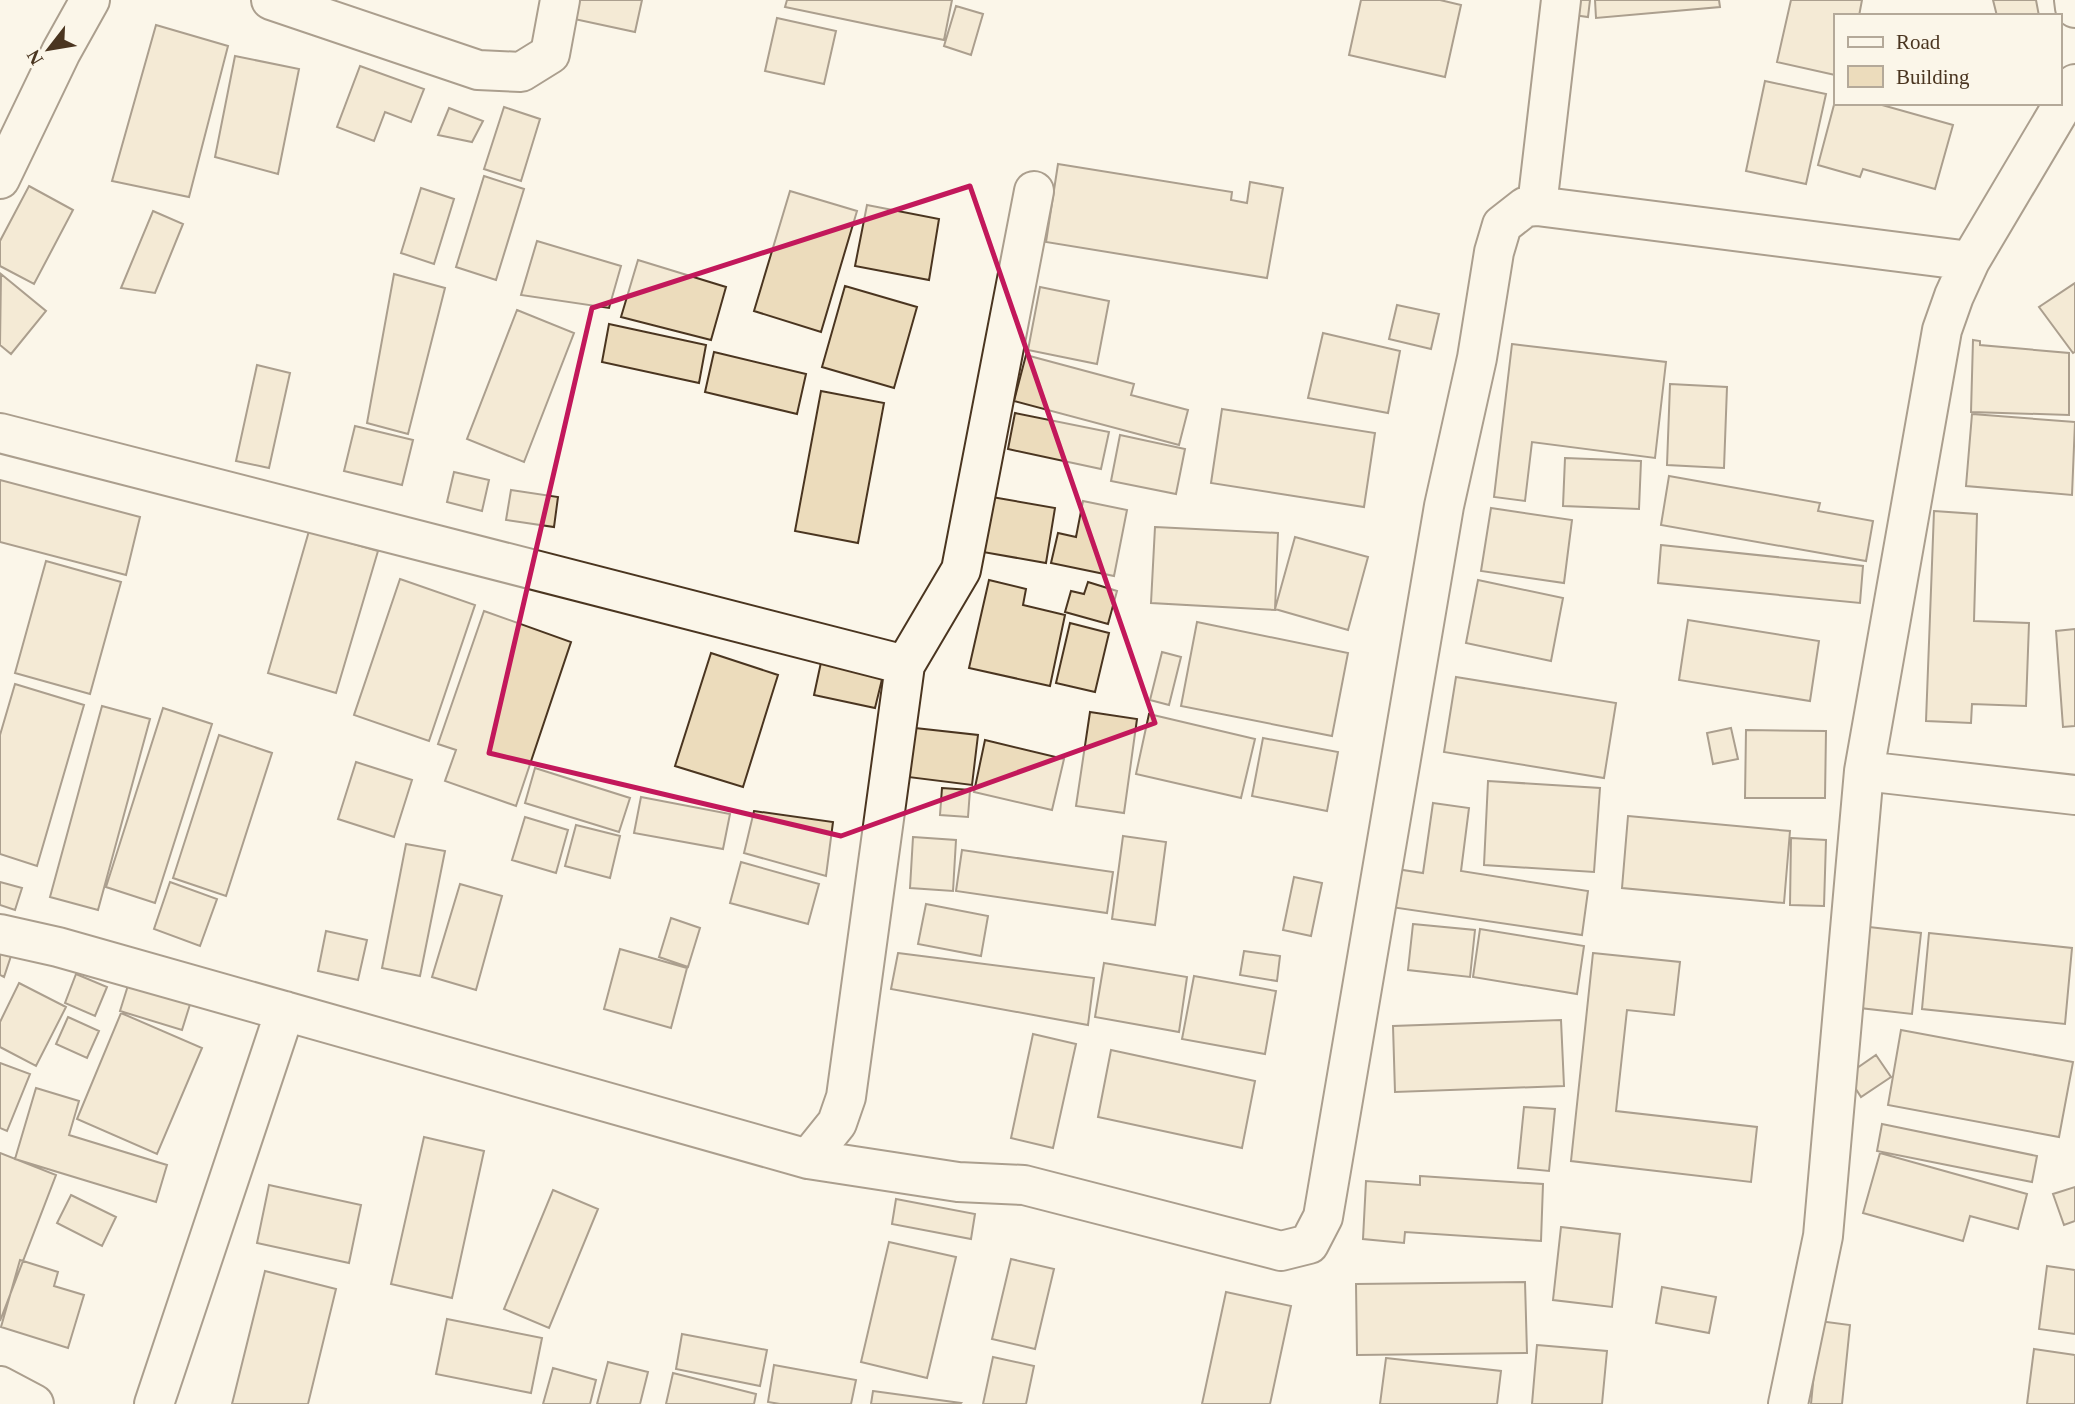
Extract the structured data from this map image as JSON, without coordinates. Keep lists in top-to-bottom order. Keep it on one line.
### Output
{"legend":["Road","Building"],"north":"bottom left"}
